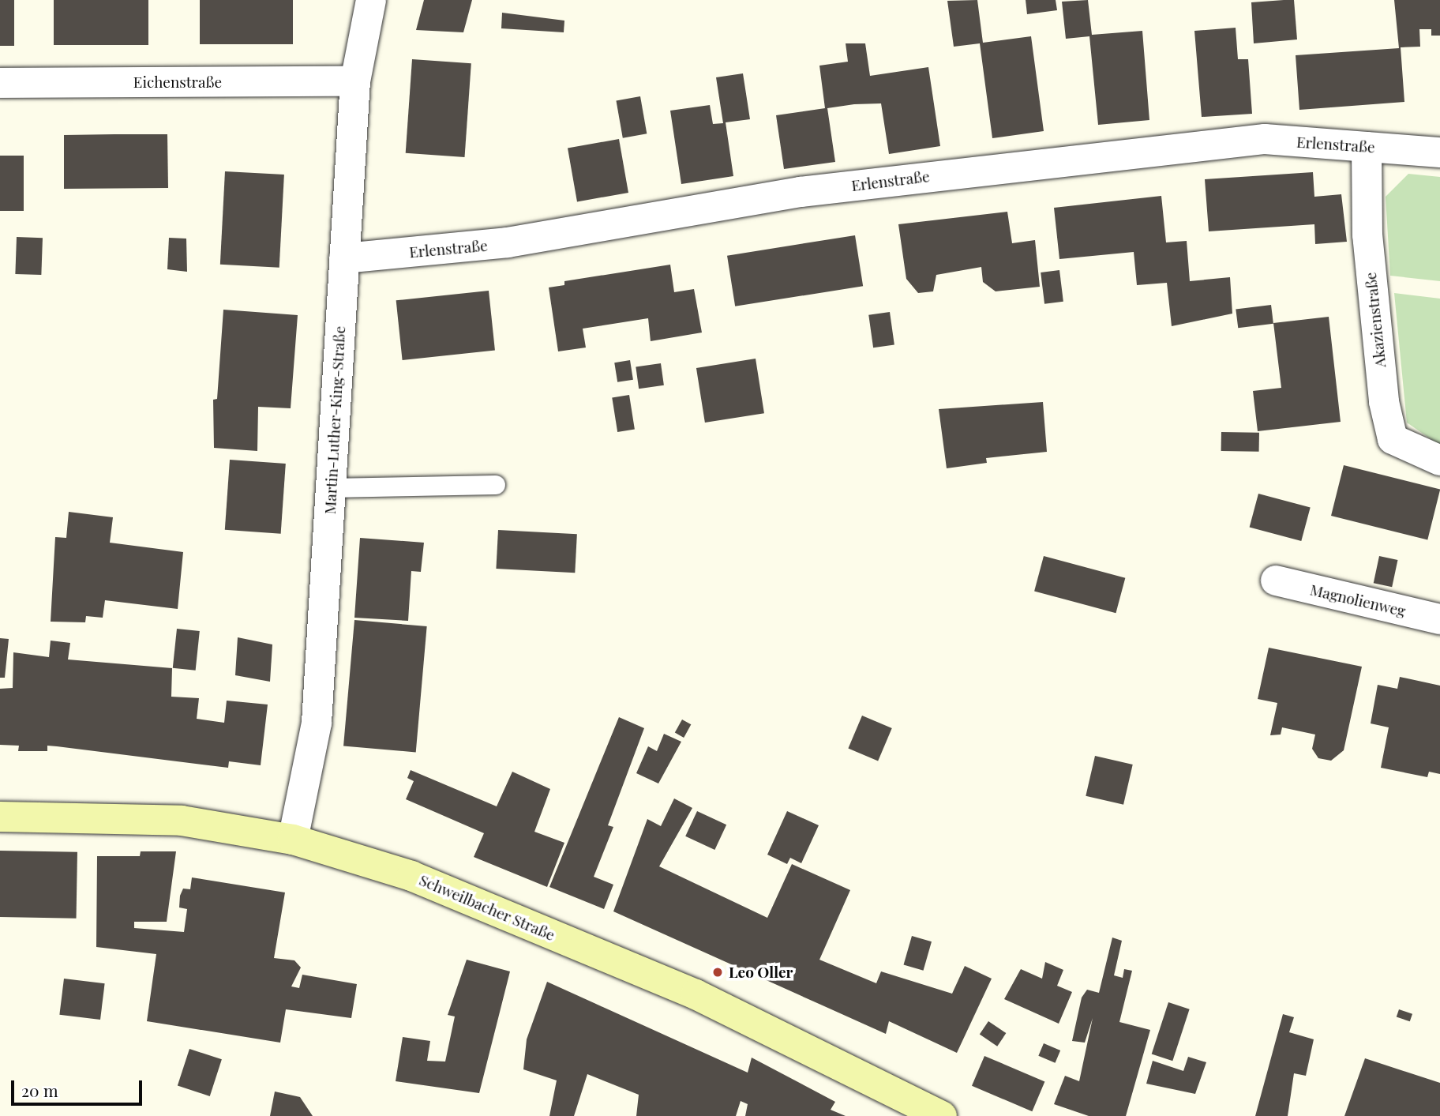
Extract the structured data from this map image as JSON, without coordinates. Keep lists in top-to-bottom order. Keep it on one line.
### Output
{"streets":{"main road":["Schweilbacher Straße"],"street":["Eichenstraße","Erlenstraße","Akazienstraße","Martin-Luther-King-Straße","Magnolienweg"]},"crossings":[["Eichenstraße","Martin-Luther-King-Straße"],["Erlenstraße","Akazienstraße"],["Erlenstraße","Martin-Luther-King-Straße"],["Martin-Luther-King-Straße","Schweilbacher Straße"]],"places":["Leo Oller"],"scale_bar":"20 m"}
